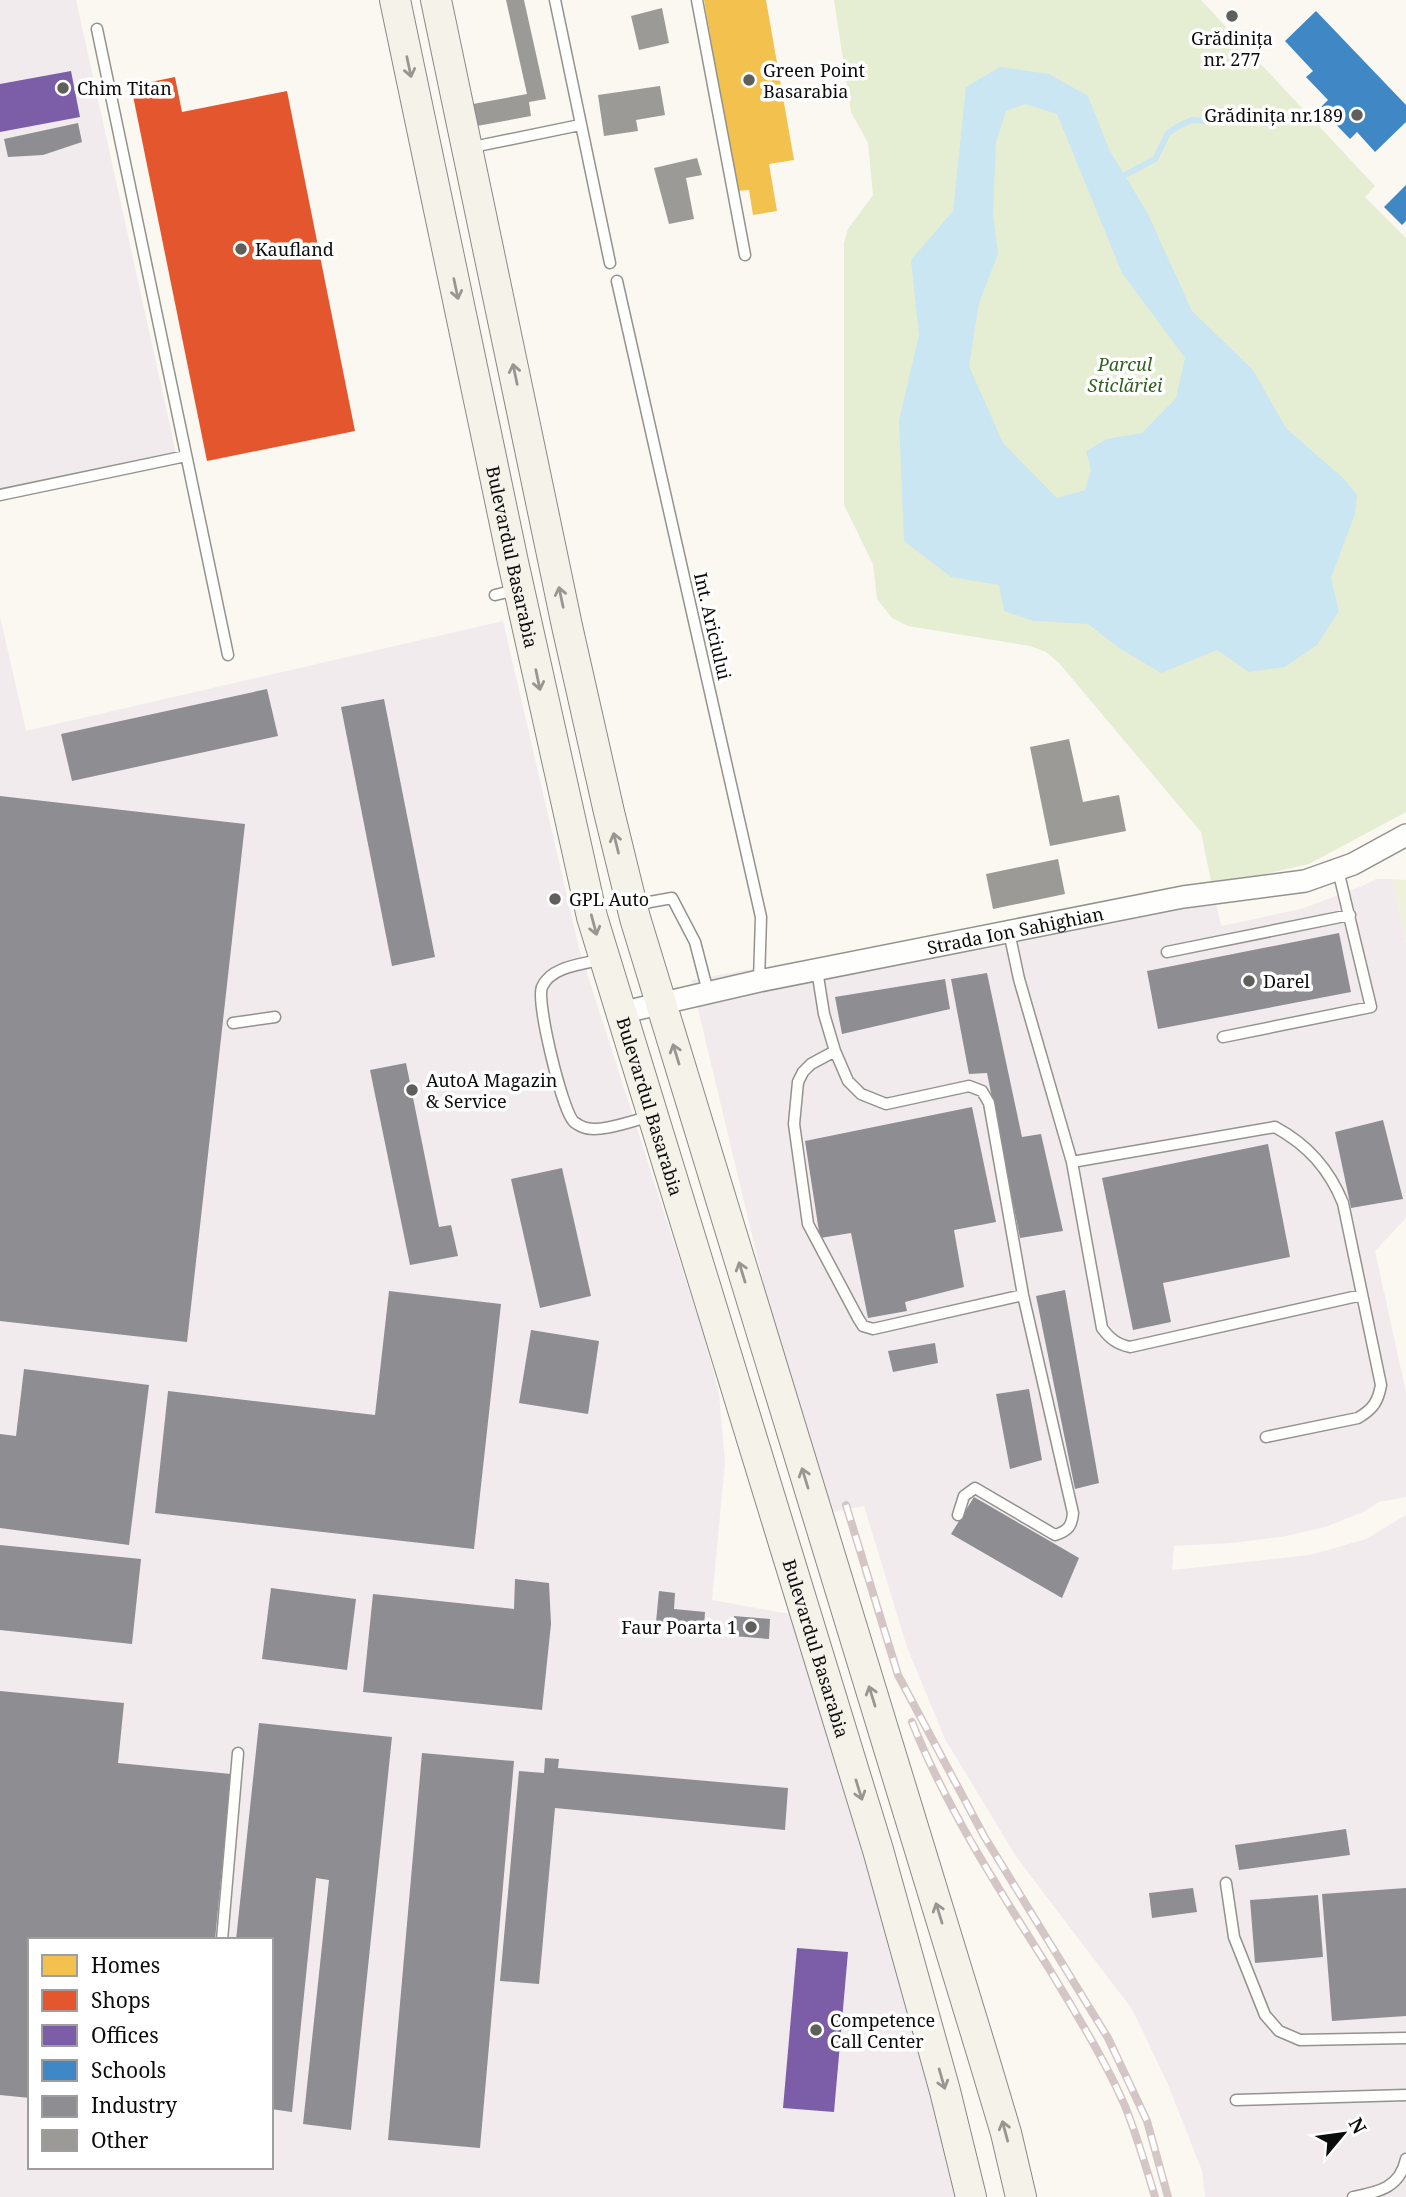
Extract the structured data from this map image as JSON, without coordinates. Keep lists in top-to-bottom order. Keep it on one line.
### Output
{"streets":{"main road":["Bulevardul Basarabia"],"street":["Strada Ion Sahighian"],"lane":["Int. Ariciului"]},"crossings":[["Bulevardul Basarabia","Strada Ion Sahighian"],["Int. Ariciului","Strada Ion Sahighian"]],"parks":["Parcul Sticlăriei"],"places":["Grădinița nr. 277","Green Point Basarabia","Chim Titan","Grădinița nr.189","Kaufland","GPL Auto","Darel","AutoA Magazin & Service","Faur Poarta 1","Competence Call Center"],"legend":["Homes","Shops","Offices","Schools","Industry","Other"],"north":"top right"}
